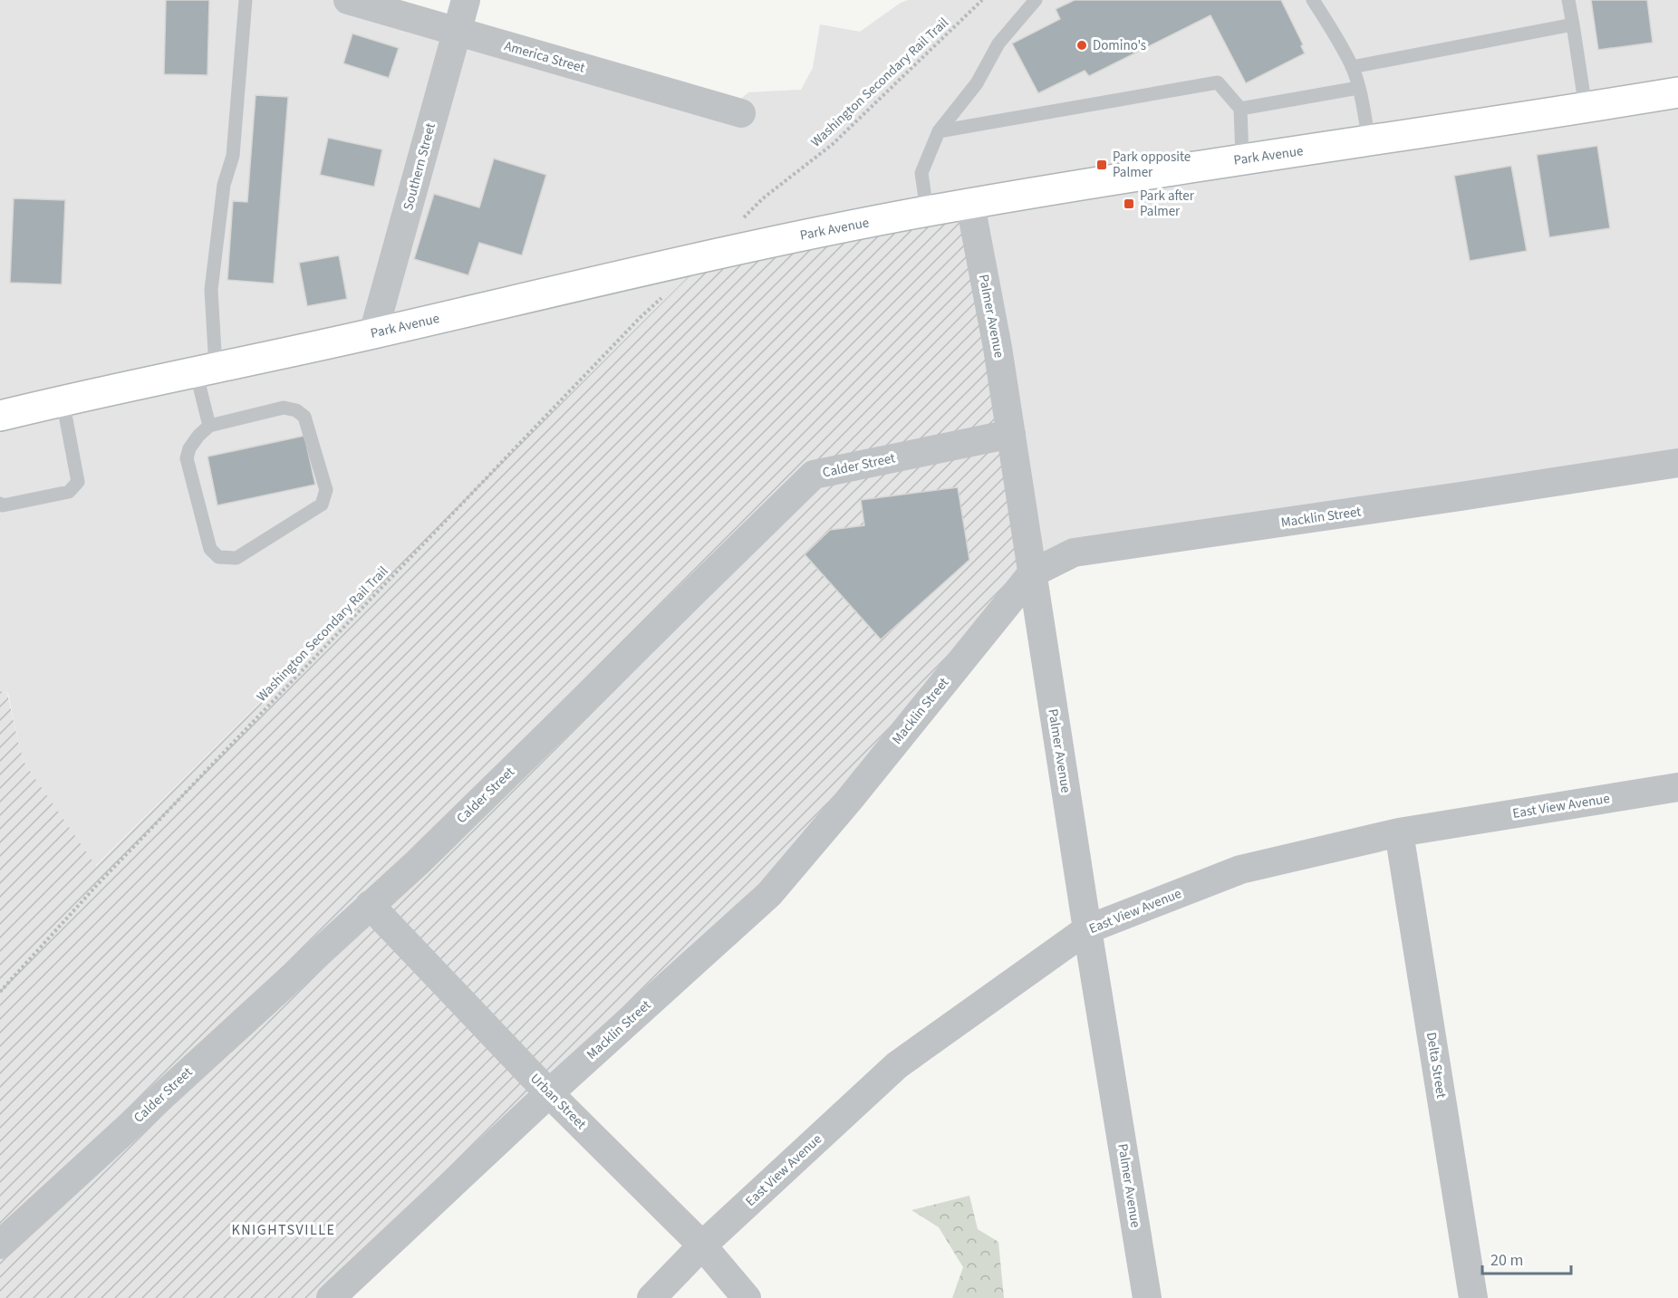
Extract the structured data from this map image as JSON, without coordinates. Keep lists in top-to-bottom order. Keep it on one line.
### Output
{"streets":{"main road":["Park Avenue"],"street":["America Street","Southern Street","Palmer Avenue","Calder Street","Macklin Street","East View Avenue","Delta Street","Urban Street"],"path":["Washington Secondary Rail Trail"]},"crossings":[["America Street","Southern Street"],["Park Avenue","Southern Street"],["Park Avenue","Palmer Avenue"],["Palmer Avenue","Calder Street"],["Palmer Avenue","Macklin Street"],["Palmer Avenue","East View Avenue"],["Calder Street","Urban Street"],["Macklin Street","Urban Street"],["East View Avenue","Delta Street"],["East View Avenue","Urban Street"]],"districts":["KNIGHTSVILLE"],"places":{"other":["Domino's"],"transit":["Park opposite Palmer","Park after Palmer"]},"scale_bar":"20 m"}
